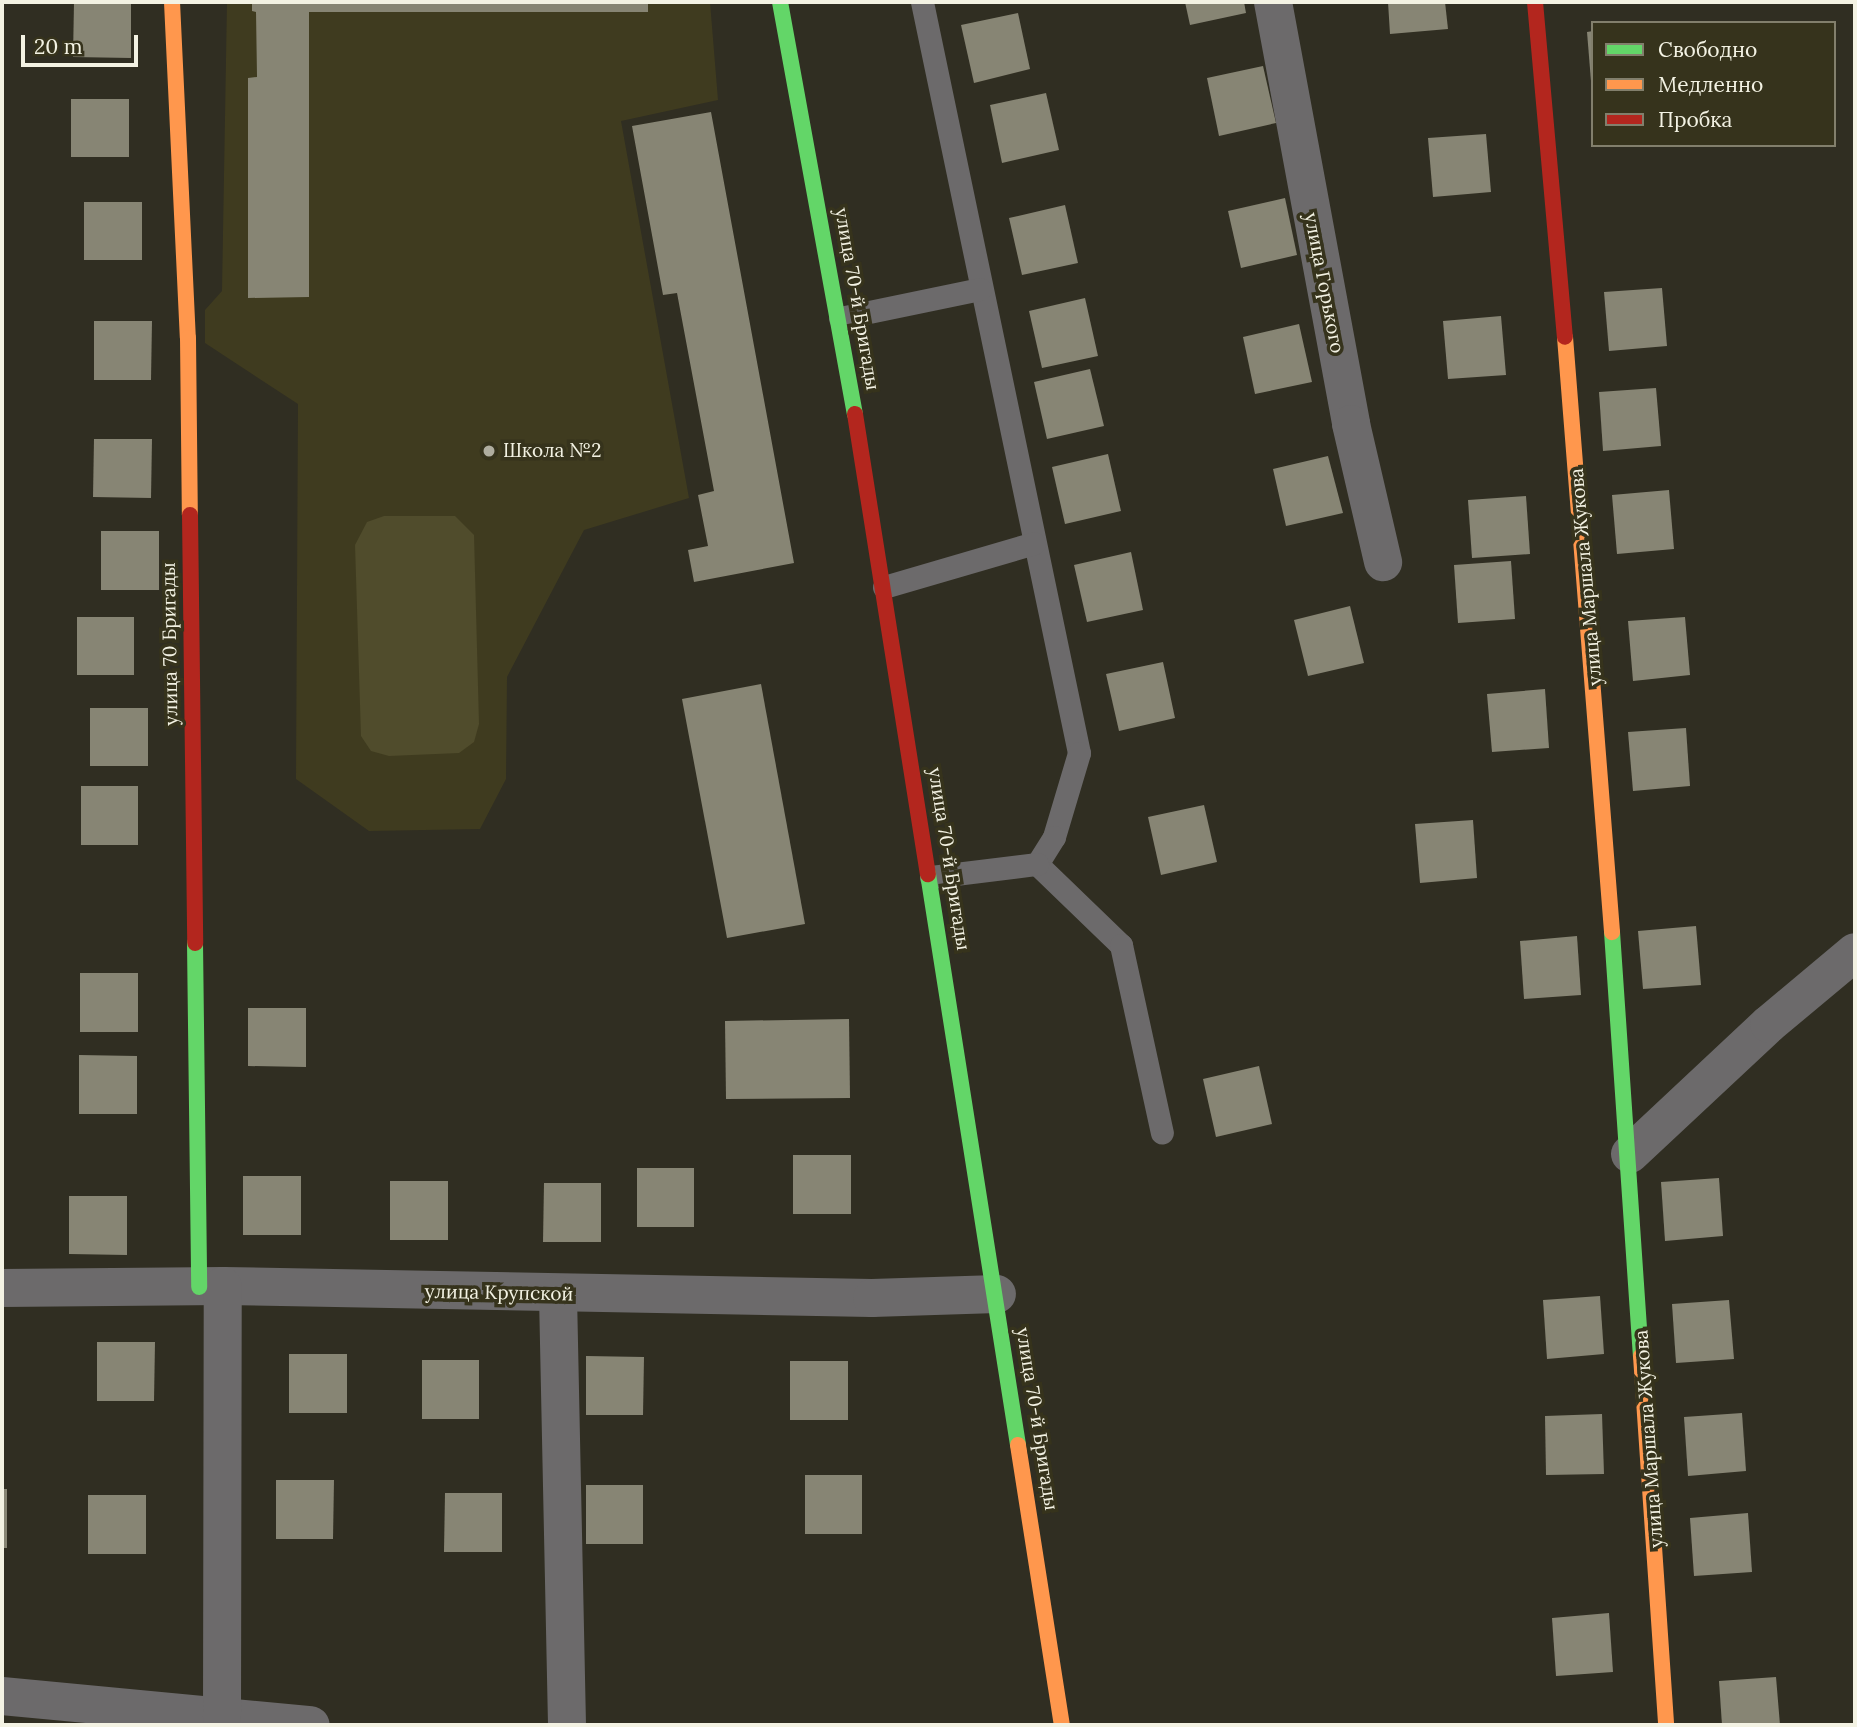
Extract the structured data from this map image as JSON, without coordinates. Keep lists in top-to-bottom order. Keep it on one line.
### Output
{"streets":{"street":["улица Горького","улица 70-й Бригады","улица Маршала Жукова","улица 70 Бригады","улица Крупской"]},"crossings":[["улица 70-й Бригады","улица Крупской"],["улица 70 Бригады","улица Крупской"]],"places":["Школа №2"],"legend":["Свободно","Медленно","Пробка"],"scale_bar":"20 m"}
